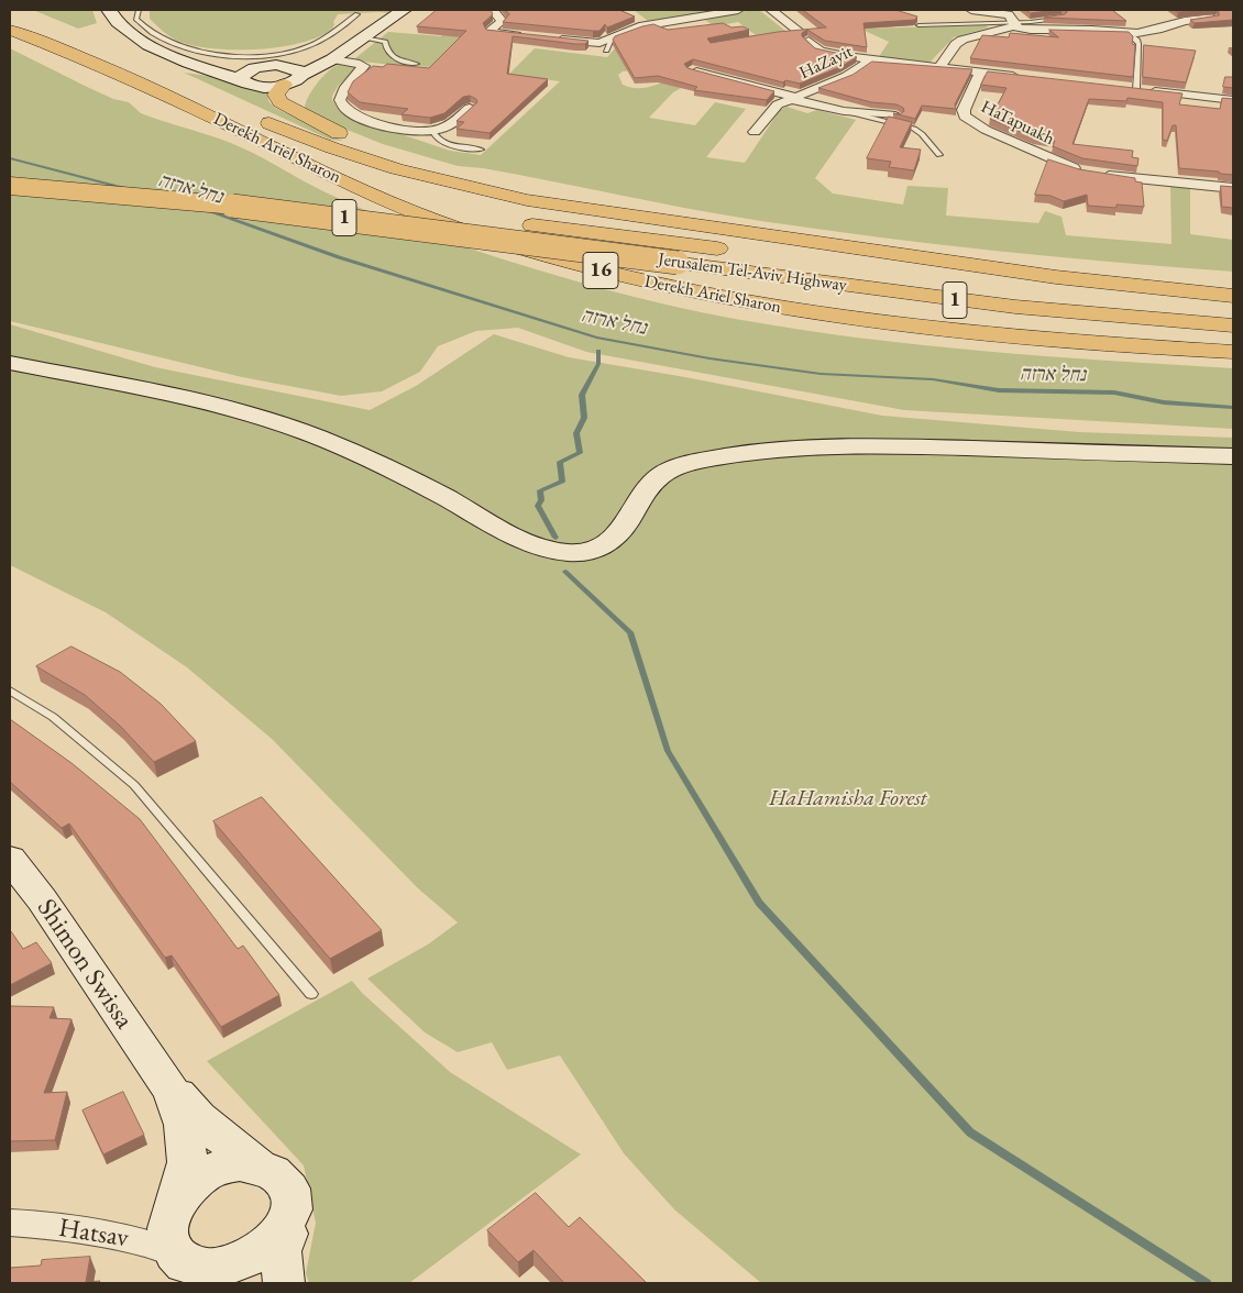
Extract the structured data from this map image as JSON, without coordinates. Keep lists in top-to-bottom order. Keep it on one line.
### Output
{"streets":{"highway":["Derekh Ariel Sharon","1","16","Jerusalem Tel-Aviv Highway"],"street":["HaZayit","HaTapuakh","Shimon Swissa","Hatsav"]},"crossings":[["Shimon Swissa","Hatsav"]],"water":["נחל ארזה"],"parks":["HaHamisha Forest"]}
